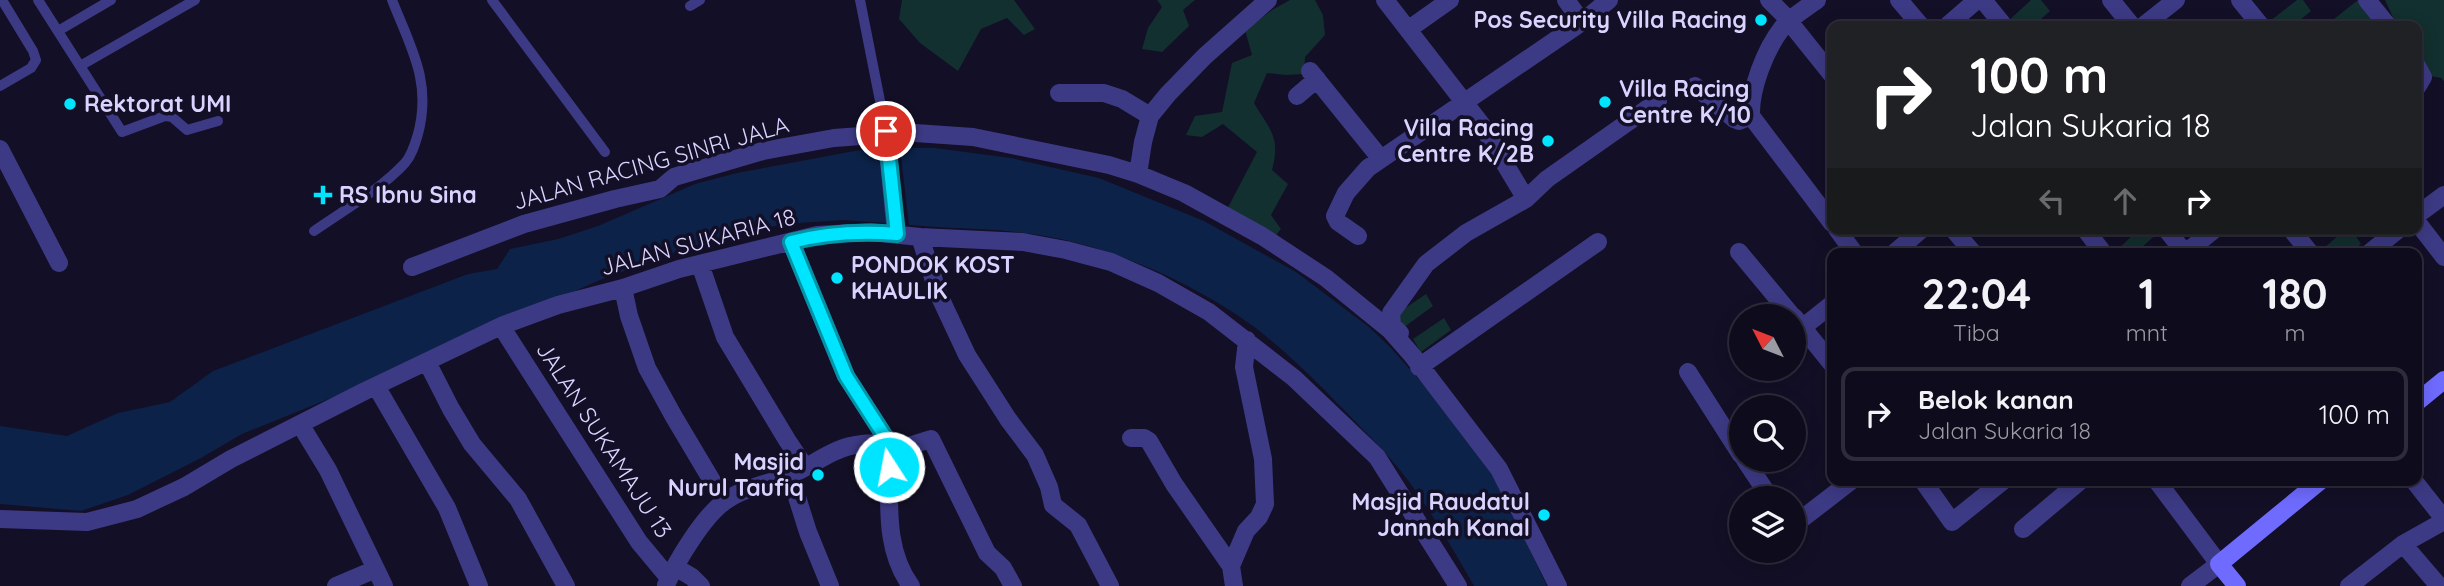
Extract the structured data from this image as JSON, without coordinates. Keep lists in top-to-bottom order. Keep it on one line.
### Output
{"streets":{"street":["JALAN RACING SINRI JALA","JALAN SUKARIA 18","JALAN SUKAMAJU 13"]},"crossings":[["JALAN SUKARIA 18","JALAN SUKAMAJU 13"]],"places":{"other":["Pos Security Villa Racing","Villa Racing Centre K/10","Rektorat UMI","Villa Racing Centre K/2B","PONDOK KOST KHAULIK","Masjid Nurul Taufiq","Masjid Raudatul Jannah Kanal"],"health":["RS Ibnu Sina"]},"north":"top left","page":{"turn":["100 m","Jalan Sukaria 18"],"eta":["22:04","Tiba","1","mnt","180","m"],"list":[{"name":"Belok kanan","note":"Jalan Sukaria 18","value":"100 m"}]}}
